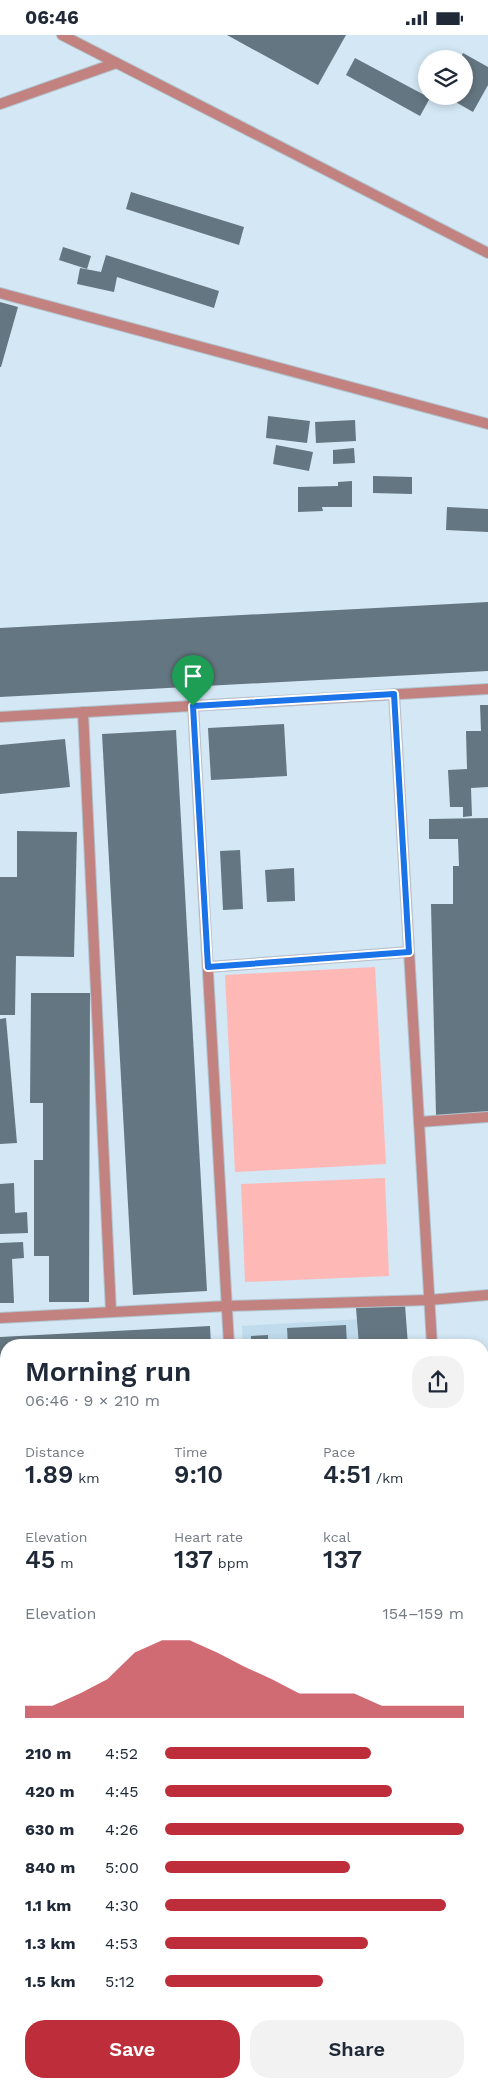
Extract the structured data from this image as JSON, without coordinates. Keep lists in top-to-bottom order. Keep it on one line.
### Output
{"page":{"status":"06:46","heading":["Morning run","06:46 · 9 × 210 m"],"stats":[["Distance","1.89 km"],["Time","9:10"],["Pace","4:51 /km"],["Elevation","45 m"],["Heart rate","137 bpm"],["kcal","137"]],"chart":["Elevation","154–159 m"],"list":[{"name":"210 m","note":"4:52"},{"name":"420 m","note":"4:45"},{"name":"630 m","note":"4:26"},{"name":"840 m","note":"5:00"},{"name":"1.1 km","note":"4:30"},{"name":"1.3 km","note":"4:53"},{"name":"1.5 km","note":"5:12"}],"buttons":["Save","Share"]}}
